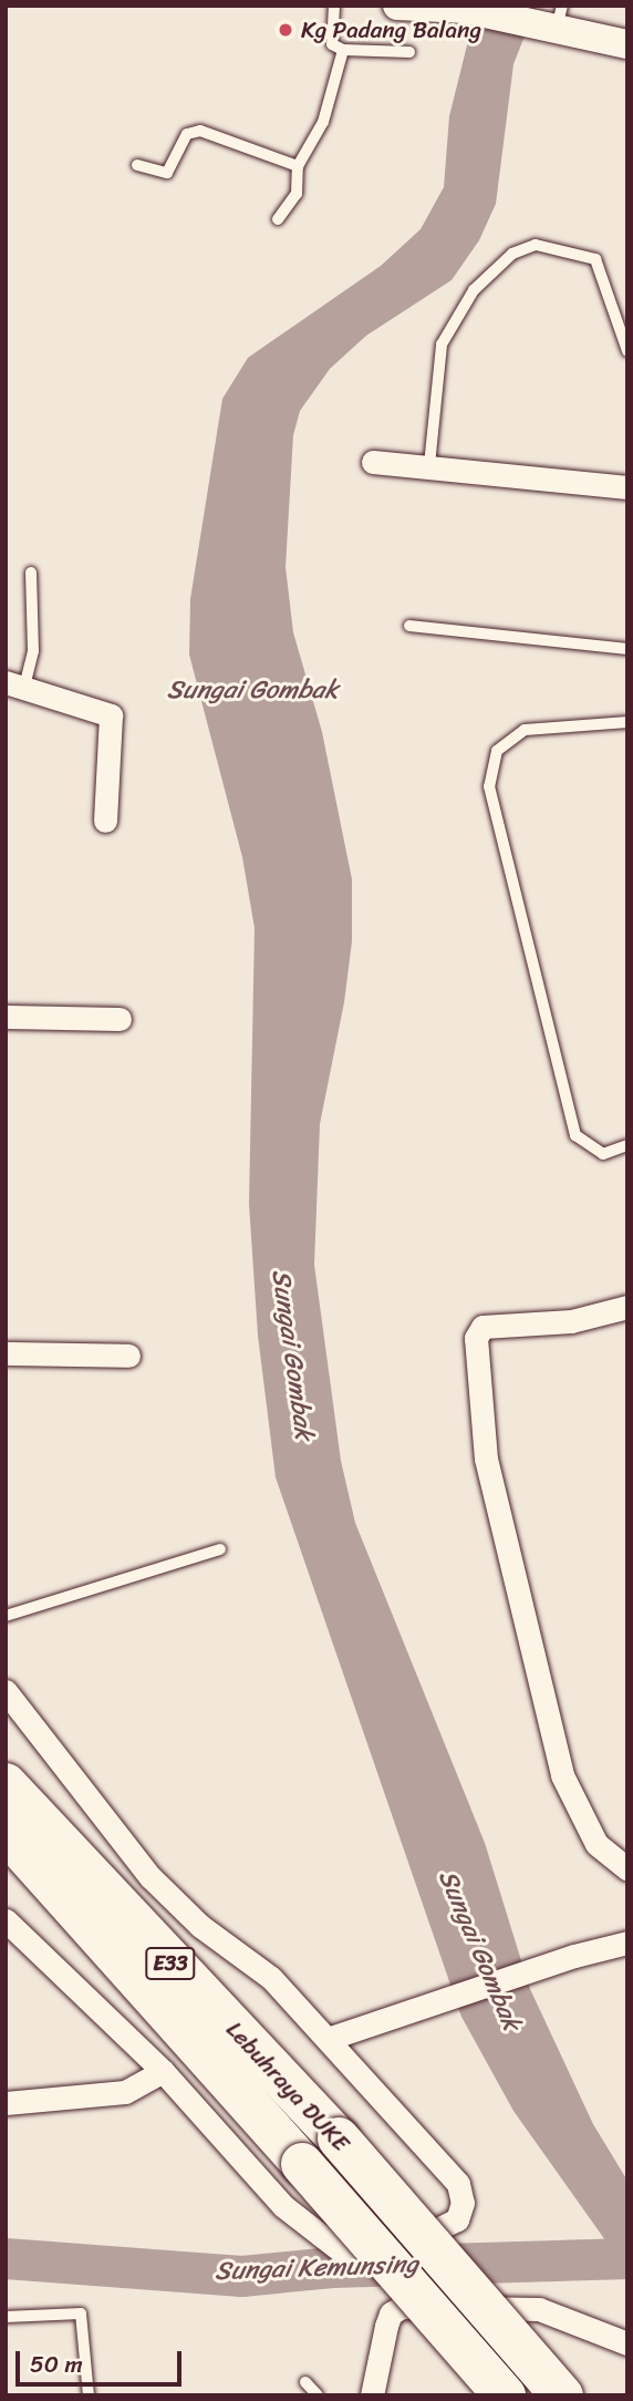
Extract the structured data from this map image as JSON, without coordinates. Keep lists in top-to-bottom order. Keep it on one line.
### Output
{"streets":{"highway":["E33","Lebuhraya DUKE"]},"water":["Sungai Gombak","Sungai Kemunsing"],"places":["Kg Padang Balang"],"scale_bar":"50 m"}
